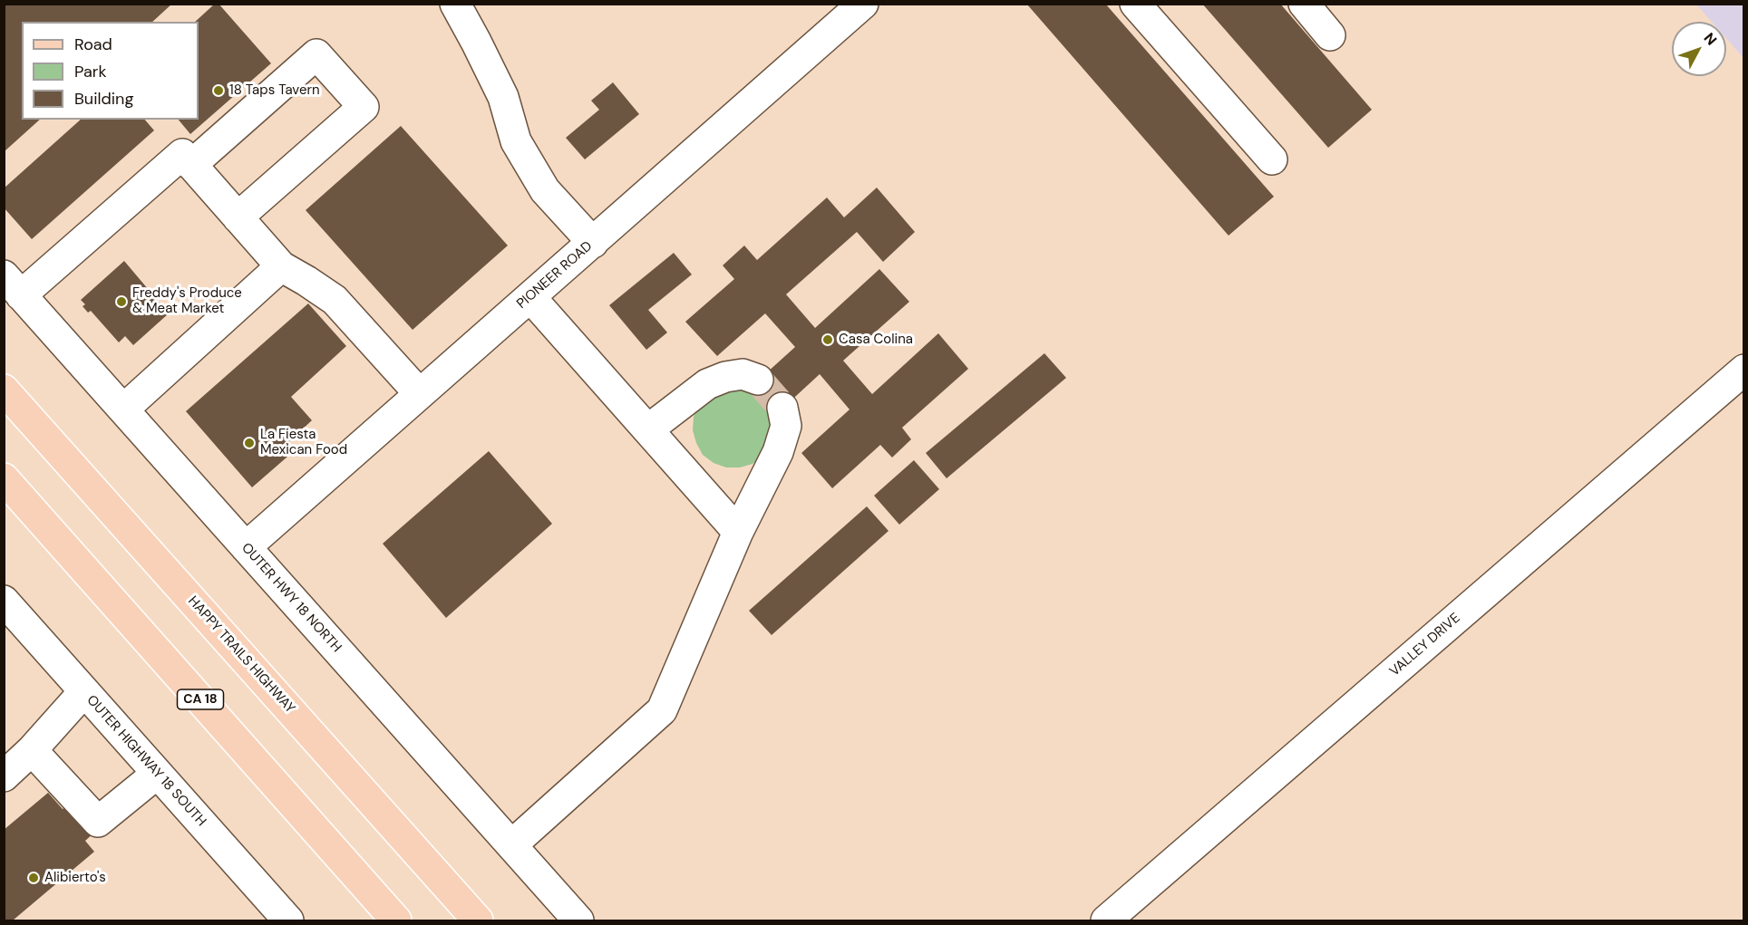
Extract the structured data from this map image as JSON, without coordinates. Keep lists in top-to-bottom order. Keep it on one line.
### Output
{"streets":{"main road":["HAPPY TRAILS HIGHWAY","CA 18"],"street":["PIONEER ROAD","OUTER HWY 18 NORTH","VALLEY DRIVE","OUTER HIGHWAY 18 SOUTH"]},"crossings":[["PIONEER ROAD","OUTER HWY 18 NORTH"]],"places":["18 Taps Tavern","Freddy's Produce & Meat Market","Casa Colina","La Fiesta Mexican Food","Alibierto's"],"legend":["Road","Park","Building"],"north":"top right"}
